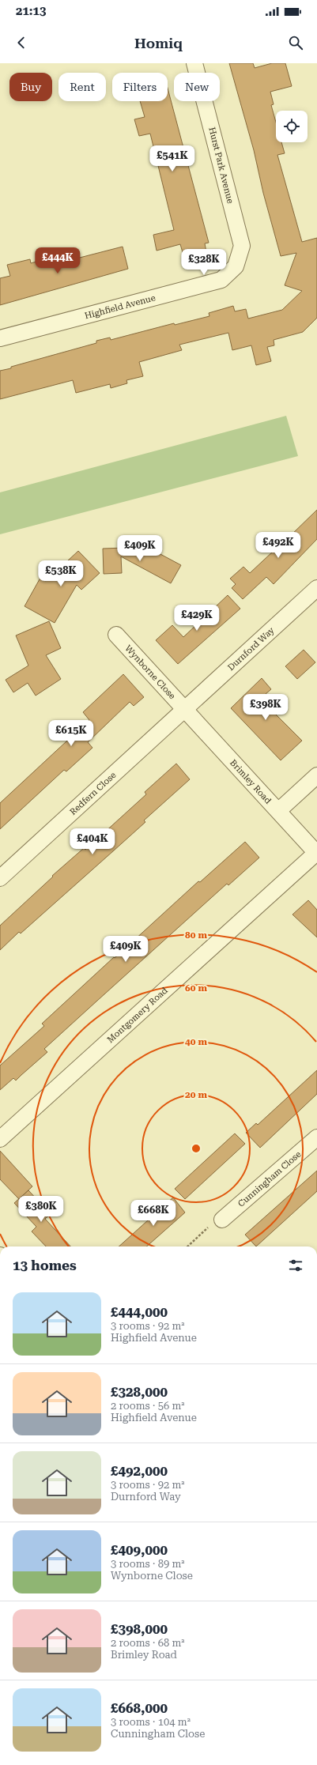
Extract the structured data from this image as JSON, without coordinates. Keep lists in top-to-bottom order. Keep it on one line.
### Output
{"streets":{"street":["Hurst Park Avenue","Highfield Avenue","Durnford Way","Wynborne Close","Brimley Road","Redfern Close","Montgomery Road","Cunningham Close"]},"crossings":[["Hurst Park Avenue","Highfield Avenue"],["Durnford Way","Wynborne Close"],["Durnford Way","Brimley Road"],["Durnford Way","Redfern Close"],["Wynborne Close","Brimley Road"],["Wynborne Close","Redfern Close"],["Brimley Road","Redfern Close"],["Brimley Road","Montgomery Road"]],"page":{"status":"21:13","header":"Homiq","chip":["Buy","Rent","Filters","New"],"price":["£541K","£444K","£328K","£492K","£409K","£538K","£429K","£398K","£615K","£404K","£409K","£380K","£668K"],"heading":"13 homes","list":[{"name":"£444,000","note":"3 rooms · 92 m² · Highfield Avenue"},{"name":"£328,000","note":"2 rooms · 56 m² · Highfield Avenue"},{"name":"£492,000","note":"3 rooms · 92 m² · Durnford Way"},{"name":"£409,000","note":"3 rooms · 89 m² · Wynborne Close"},{"name":"£398,000","note":"2 rooms · 68 m² · Brimley Road"},{"name":"£668,000","note":"3 rooms · 104 m² · Cunningham Close"}]},"rings":["80 m","60 m","40 m","20 m"]}
